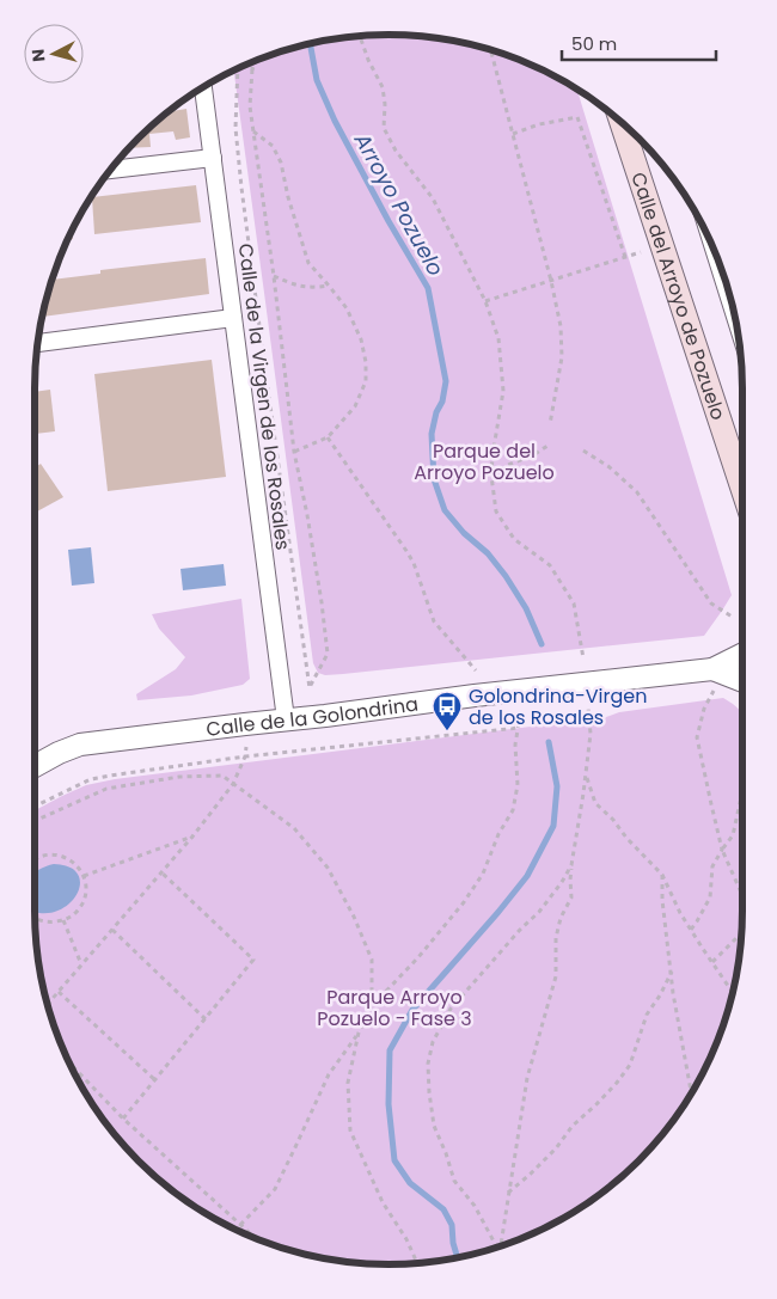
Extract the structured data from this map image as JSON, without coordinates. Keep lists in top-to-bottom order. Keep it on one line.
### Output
{"streets":{"main road":["Calle del Arroyo de Pozuelo"],"street":["Calle de la Virgen de los Rosales","Calle de la Golondrina"]},"crossings":[["Calle de la Virgen de los Rosales","Calle de la Golondrina"]],"water":["Arroyo Pozuelo"],"parks":["Parque del Arroyo Pozuelo","Parque Arroyo Pozuelo - Fase 3"],"places":{"bus stop":["Golondrina-Virgen de los Rosales"]},"scale_bar":"50 m","north":"left"}
